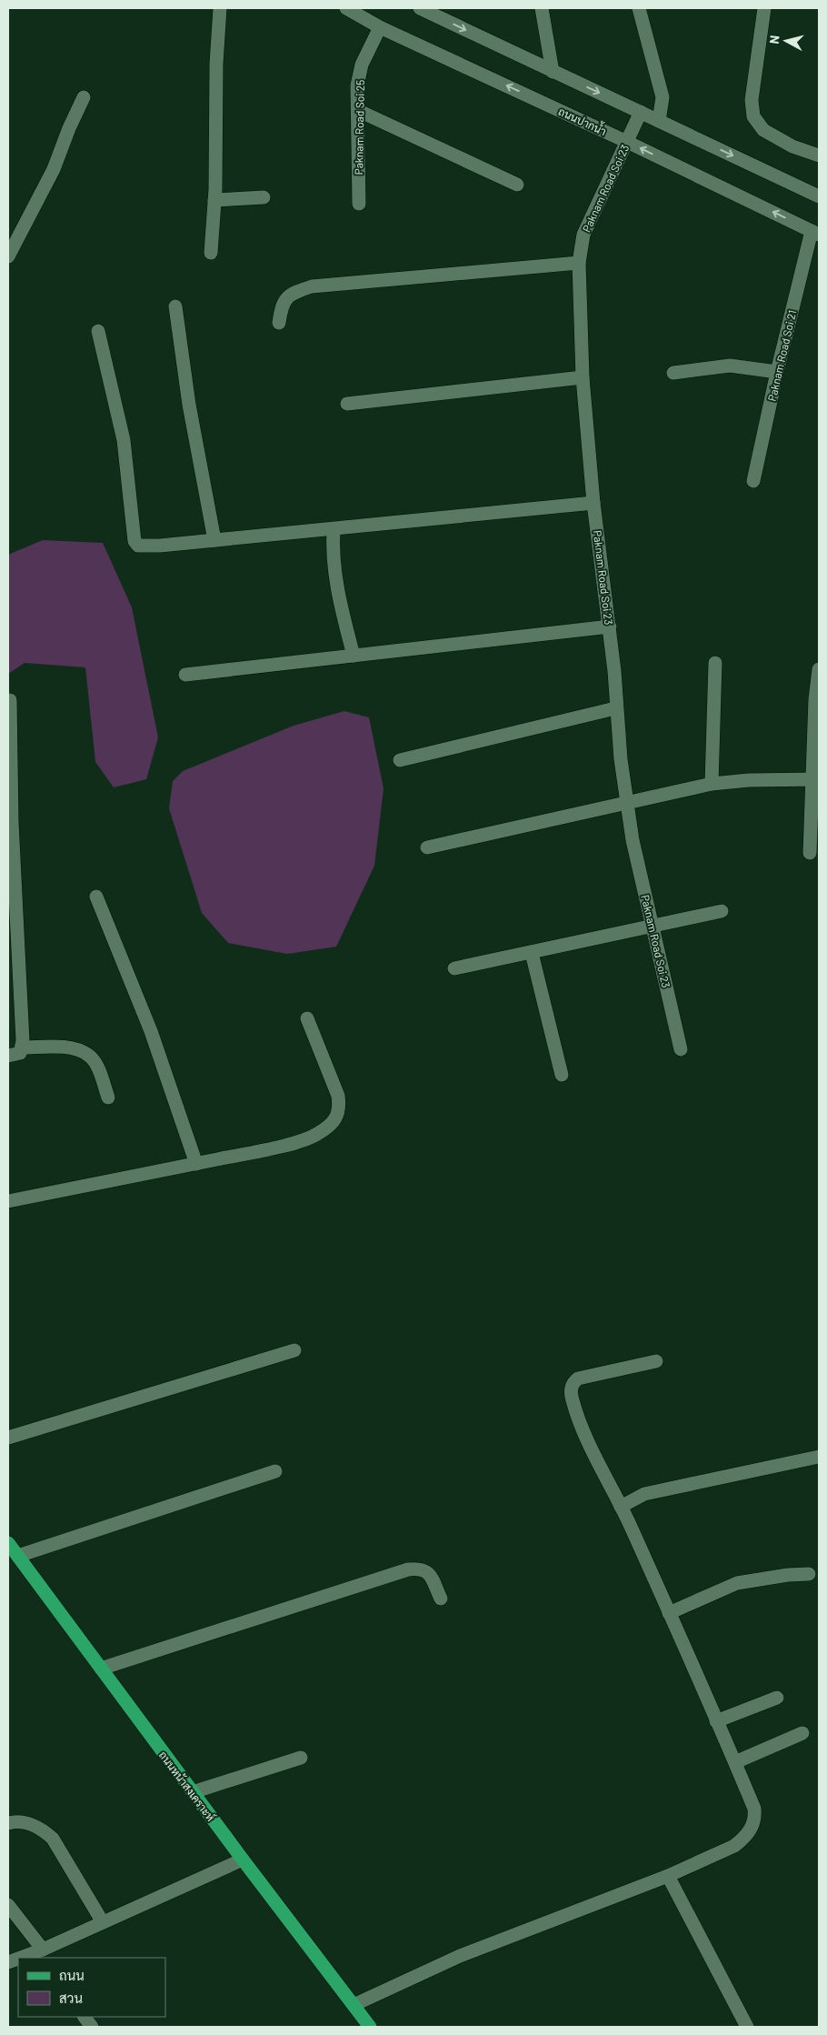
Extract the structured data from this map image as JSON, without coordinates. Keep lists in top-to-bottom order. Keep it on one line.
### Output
{"streets":{"main road":["ถนนหน้าสงเคราะห์"],"street":["ถนนปากน้ำ","Paknam Road Soi 25","Paknam Road Soi 23","Paknam Road Soi 21"]},"crossings":[["ถนนปากน้ำ","Paknam Road Soi 25"],["ถนนปากน้ำ","Paknam Road Soi 23"],["ถนนปากน้ำ","Paknam Road Soi 21"]],"legend":["ถนน","สวน"],"north":"left"}
